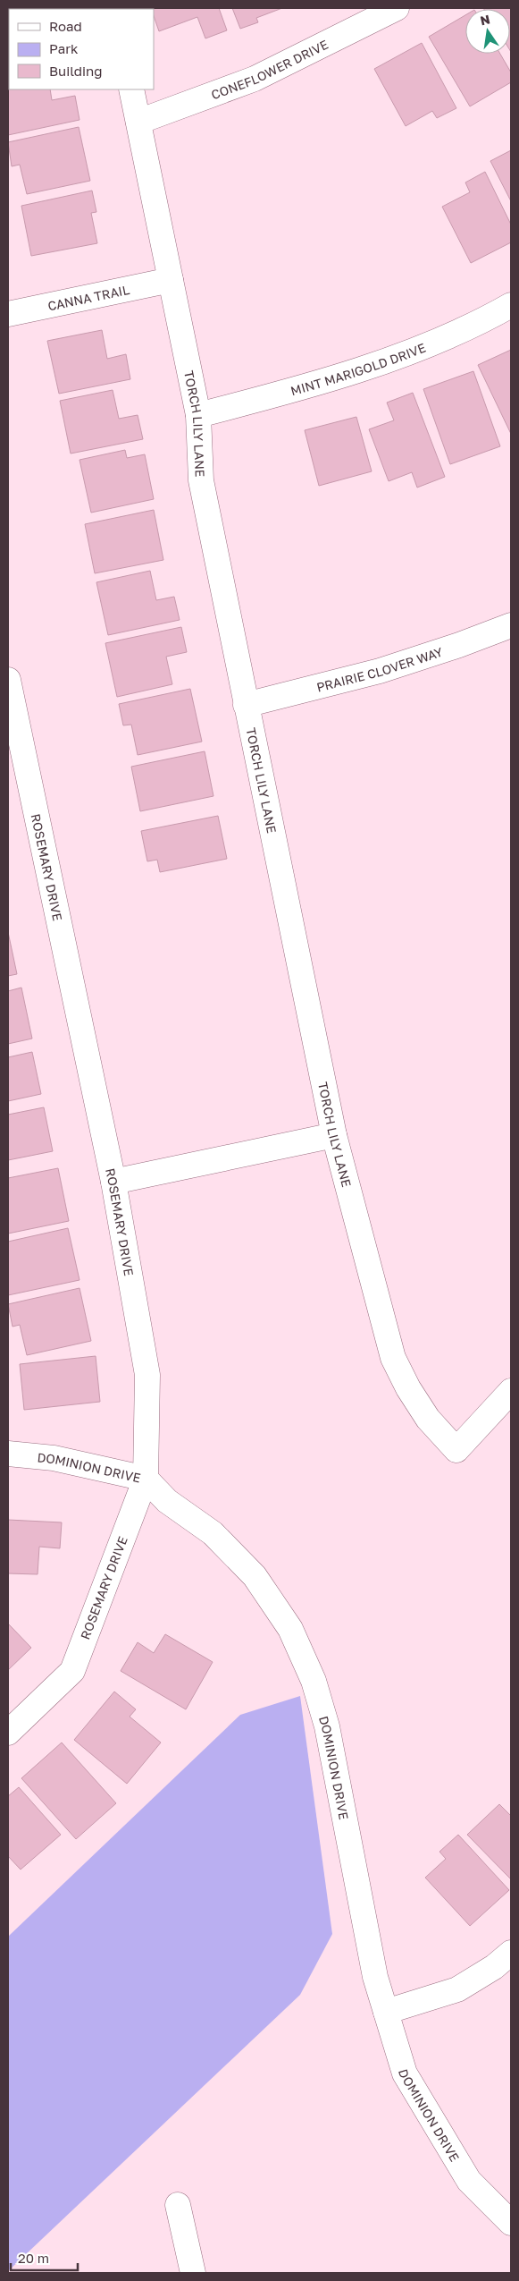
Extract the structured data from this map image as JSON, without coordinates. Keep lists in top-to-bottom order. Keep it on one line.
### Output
{"streets":{"street":["CONEFLOWER DRIVE","CANNA TRAIL","MINT MARIGOLD DRIVE","TORCH LILY LANE","PRAIRIE CLOVER WAY","ROSEMARY DRIVE","DOMINION DRIVE"]},"crossings":[["CONEFLOWER DRIVE","TORCH LILY LANE"],["CANNA TRAIL","TORCH LILY LANE"],["MINT MARIGOLD DRIVE","TORCH LILY LANE"],["TORCH LILY LANE","PRAIRIE CLOVER WAY"],["ROSEMARY DRIVE","DOMINION DRIVE"]],"legend":["Road","Park","Building"],"scale_bar":"20 m","north":"top"}
